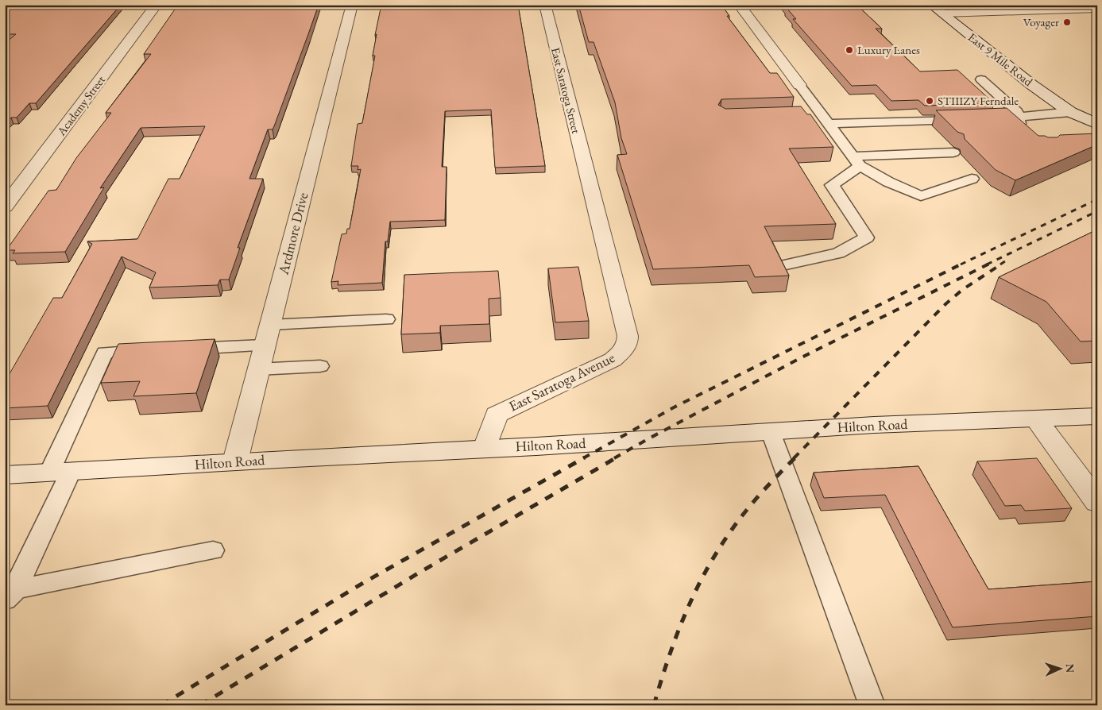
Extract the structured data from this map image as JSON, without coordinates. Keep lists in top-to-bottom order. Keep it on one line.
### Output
{"streets":{"street":["East 9 Mile Road","East Saratoga Street","Academy Street","Ardmore Drive","East Saratoga Avenue","Hilton Road"]},"crossings":[["East Saratoga Street","East Saratoga Avenue"],["Ardmore Drive","Hilton Road"],["East Saratoga Avenue","Hilton Road"]],"places":["Voyager","Luxury Lanes","STIIIZY Ferndale"],"north":"right"}
